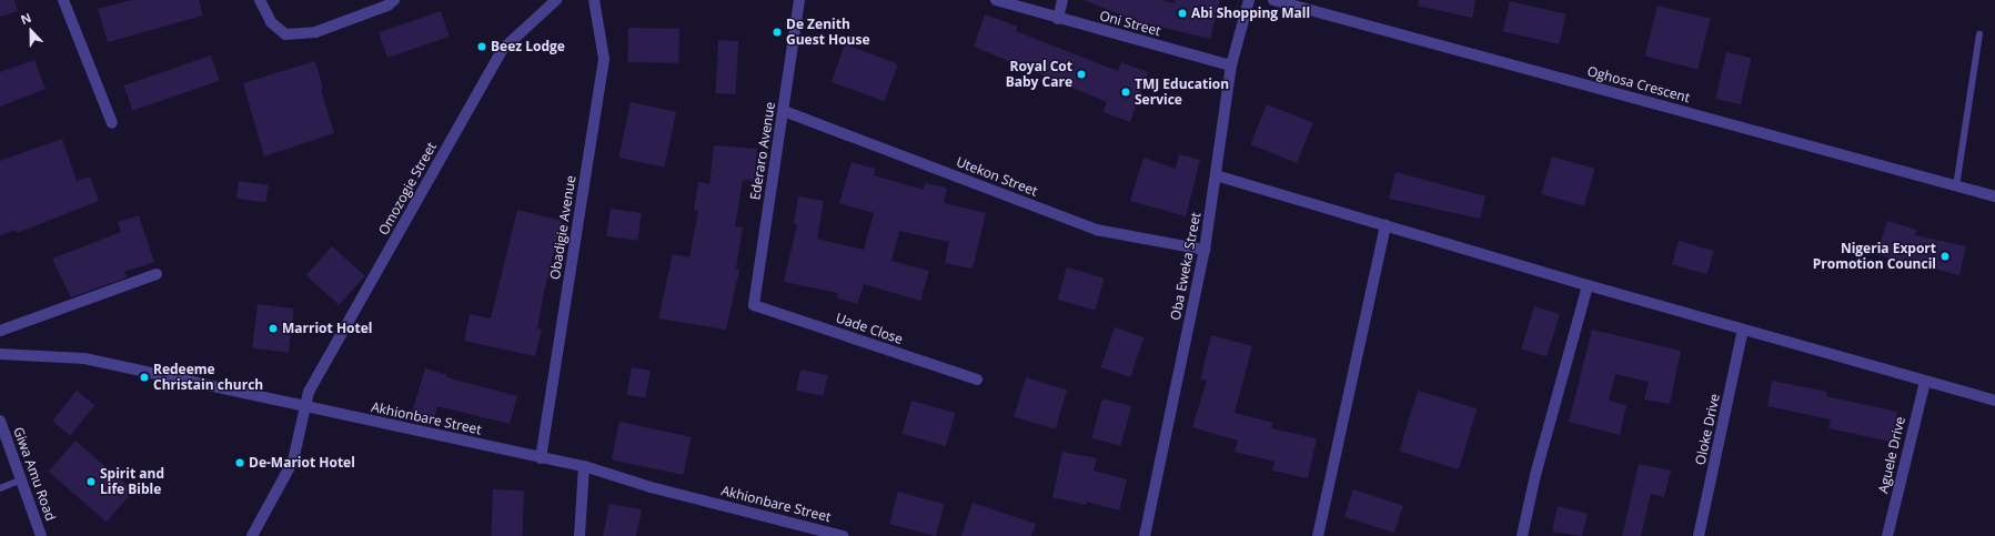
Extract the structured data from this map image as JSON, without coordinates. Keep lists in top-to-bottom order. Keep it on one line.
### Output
{"streets":{"street":["Oni Street","Oghosa Crescent","Ederaro Avenue","Utekon Street","Omozogie Street","Obadigie Avenue","Oba Eweka Street","Uade Close","Akhionbare Street","Oloke Drive","Aguele Drive","Giwa Amu Road"]},"crossings":[["Oni Street","Oba Eweka Street"],["Ederaro Avenue","Utekon Street"],["Ederaro Avenue","Uade Close"],["Utekon Street","Oba Eweka Street"],["Omozogie Street","Akhionbare Street"],["Obadigie Avenue","Akhionbare Street"]],"places":["Abi Shopping Mall","De Zenith Guest House","Beez Lodge","Royal Cot Baby Care","TMJ Education Service","Nigeria Export Promotion Council","Marriot Hotel","Redeeme Christain church","De-Mariot Hotel","Spirit and Life Bible"],"north":"top"}
